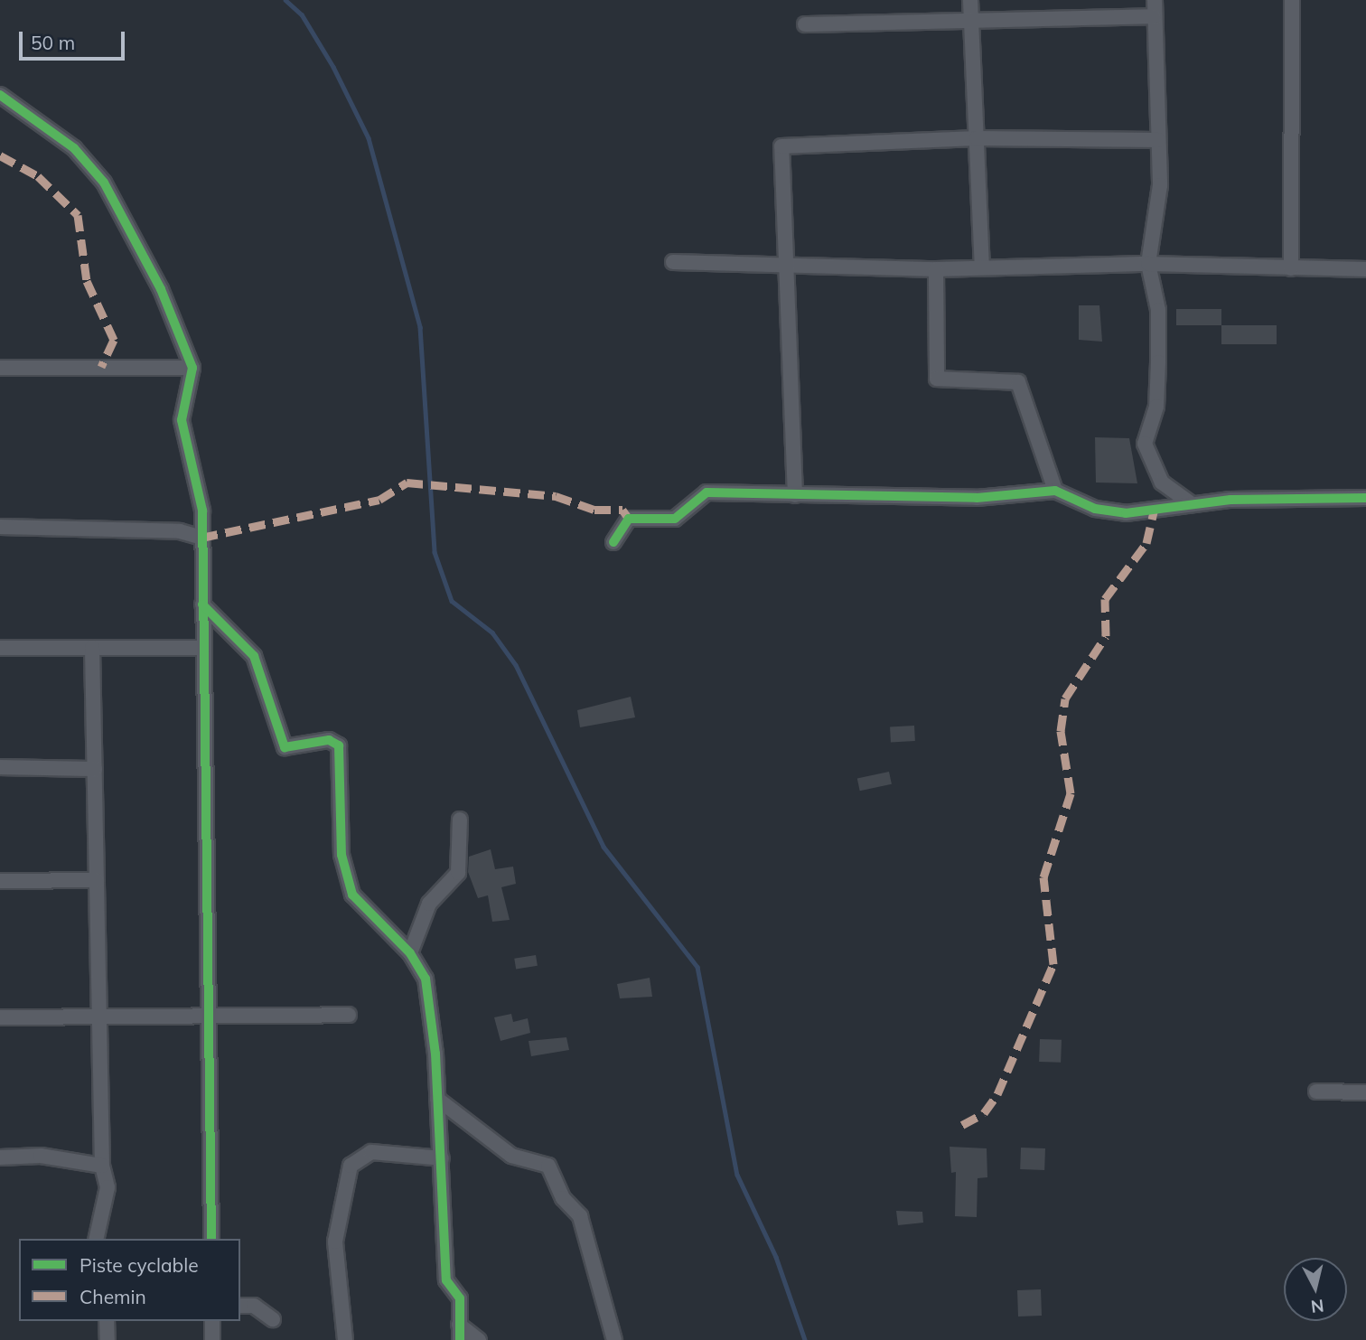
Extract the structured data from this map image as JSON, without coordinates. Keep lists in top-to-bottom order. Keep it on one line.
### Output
{"legend":["Piste cyclable","Chemin"],"scale_bar":"50 m","north":"bottom"}
